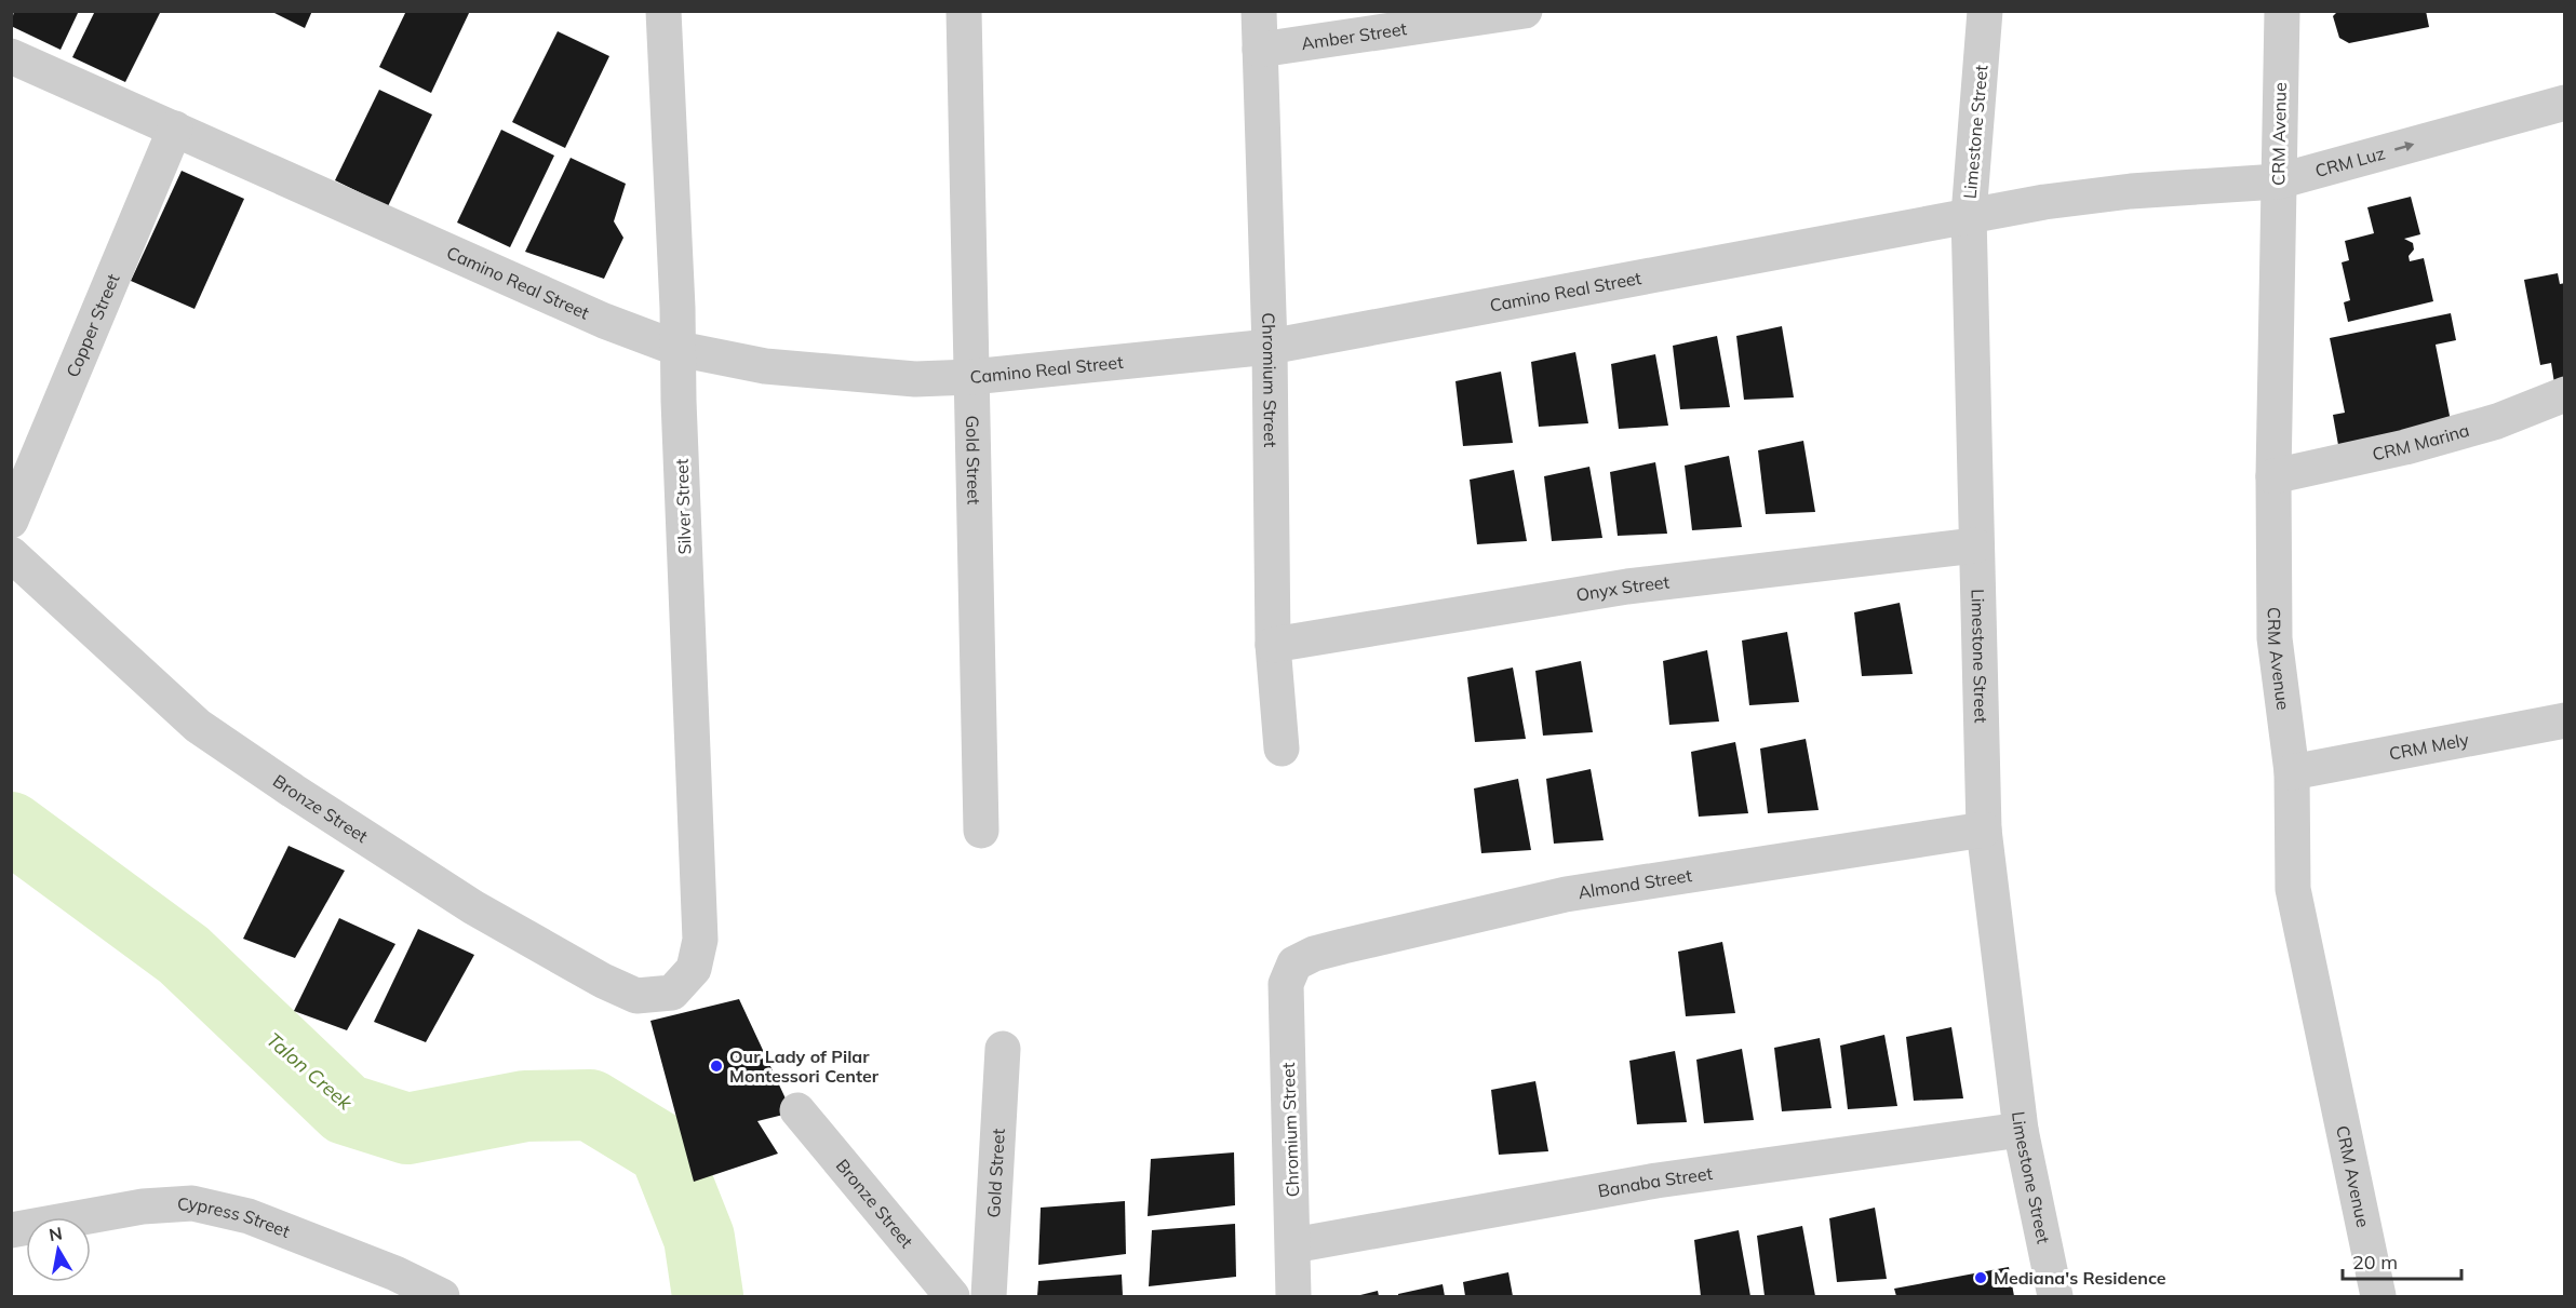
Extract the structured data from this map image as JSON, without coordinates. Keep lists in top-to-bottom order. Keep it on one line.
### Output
{"streets":{"street":["Amber Street","Limestone Street","CRM Avenue","CRM Luz","Camino Real Street","Copper Street","Chromium Street","CRM Marina","Gold Street","Silver Street","Onyx Street","CRM Mely","Bronze Street","Almond Street","Banaba Street","Cypress Street"]},"crossings":[["Amber Street","Chromium Street"],["Limestone Street","Camino Real Street"],["Limestone Street","Onyx Street"],["Limestone Street","Almond Street"],["Limestone Street","Banaba Street"],["CRM Avenue","CRM Luz"],["CRM Avenue","CRM Marina"],["CRM Avenue","CRM Mely"],["CRM Luz","Camino Real Street"],["Camino Real Street","Copper Street"],["Camino Real Street","Chromium Street"],["Camino Real Street","Gold Street"],["Camino Real Street","Silver Street"],["Chromium Street","Onyx Street"],["Chromium Street","Almond Street"],["Chromium Street","Banaba Street"],["Silver Street","Bronze Street"]],"one_way":["CRM Luz"],"water":["Talon Creek"],"places":["Our Lady of Pilar Montessori Center","Mediana's Residence"],"scale_bar":"20 m","north":"top"}
